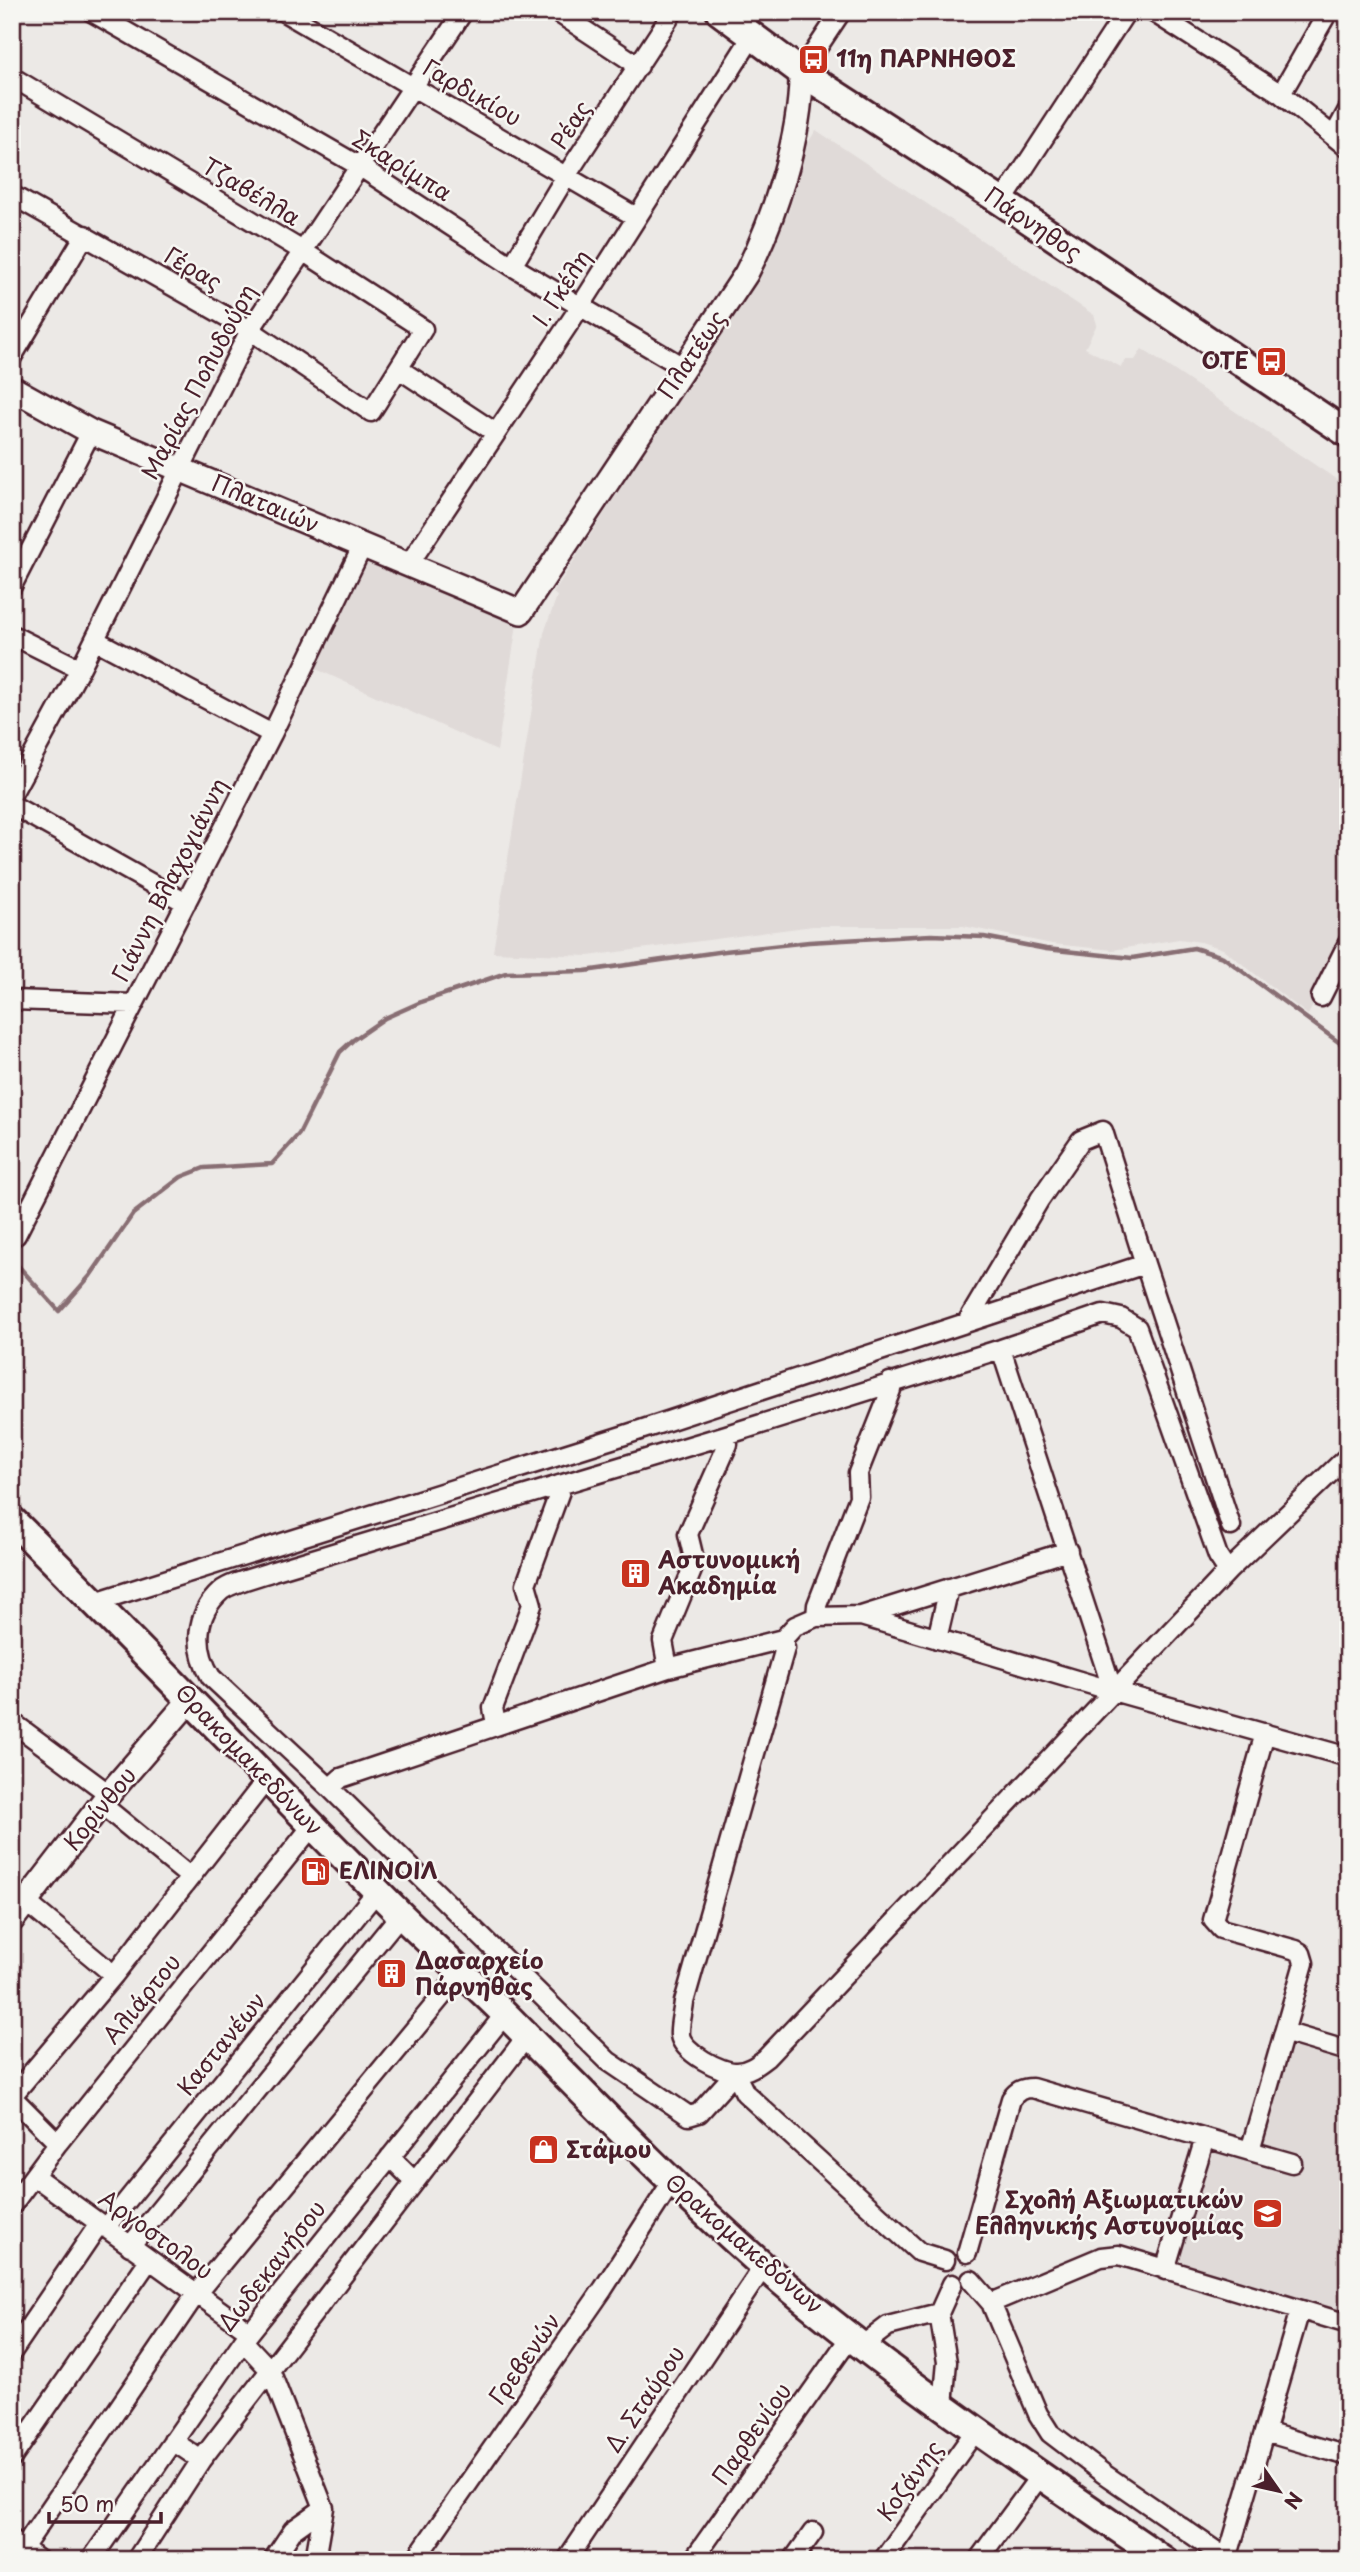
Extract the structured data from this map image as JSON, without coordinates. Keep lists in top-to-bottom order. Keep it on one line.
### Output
{"streets":{"main road":["Πάρνηθος","Θρακομακεδόνων"],"street":["Γαρδικίου","Ρέας","Σκαρίμπα","Τζαβέλλα","Γέρας","Ι. Γκέλη","Πλατέως","Μαρίας Πολυδούρη","Πλαταιών","Γιάννη Βλαχογιάννη","Κορίνθου","Αλιάρτου","Καστανέων","Αργοστολου","Δωδεκανήσου","Γρεβενών","Δ. Σταύρου","Παρθενίου","Κοζάνης"]},"crossings":[["Γαρδικίου","Ρέας"],["Γαρδικίου","Ι. Γκέλη"],["Γαρδικίου","Μαρίας Πολυδούρη"],["Ρέας","Σκαρίμπα"],["Σκαρίμπα","Ι. Γκέλη"],["Σκαρίμπα","Πλατέως"],["Σκαρίμπα","Μαρίας Πολυδούρη"],["Τζαβέλλα","Γέρας"],["Τζαβέλλα","Μαρίας Πολυδούρη"],["Πάρνηθος","Ι. Γκέλη"],["Πάρνηθος","Πλατέως"],["Γέρας","Μαρίας Πολυδούρη"],["Ι. Γκέλη","Πλαταιών"],["Πλατέως","Πλαταιών"],["Μαρίας Πολυδούρη","Πλαταιών"],["Πλαταιών","Γιάννη Βλαχογιάννη"],["Θρακομακεδόνων","Κορίνθου"],["Θρακομακεδόνων","Αλιάρτου"],["Θρακομακεδόνων","Καστανέων"],["Θρακομακεδόνων","Δωδεκανήσου"],["Θρακομακεδόνων","Γρεβενών"],["Θρακομακεδόνων","Δ. Σταύρου"],["Θρακομακεδόνων","Παρθενίου"],["Θρακομακεδόνων","Κοζάνης"],["Αλιάρτου","Αργοστολου"],["Καστανέων","Αργοστολου"],["Αργοστολου","Δωδεκανήσου"]],"places":{"bus stop":["11η ΠΑΡΝΗΘΟΣ","ΟΤΕ"],"building":["Αστυνομική Ακαδημία","Δασαρχείο Πάρνηθας"],"fuel station":["ΕΛΙΝΟΙΛ"],"shop":["Στάμου"],"school or university":["Σχολή Αξιωματικών Ελληνικής Αστυνομίας"]},"scale_bar":"50 m","north":"bottom right"}
